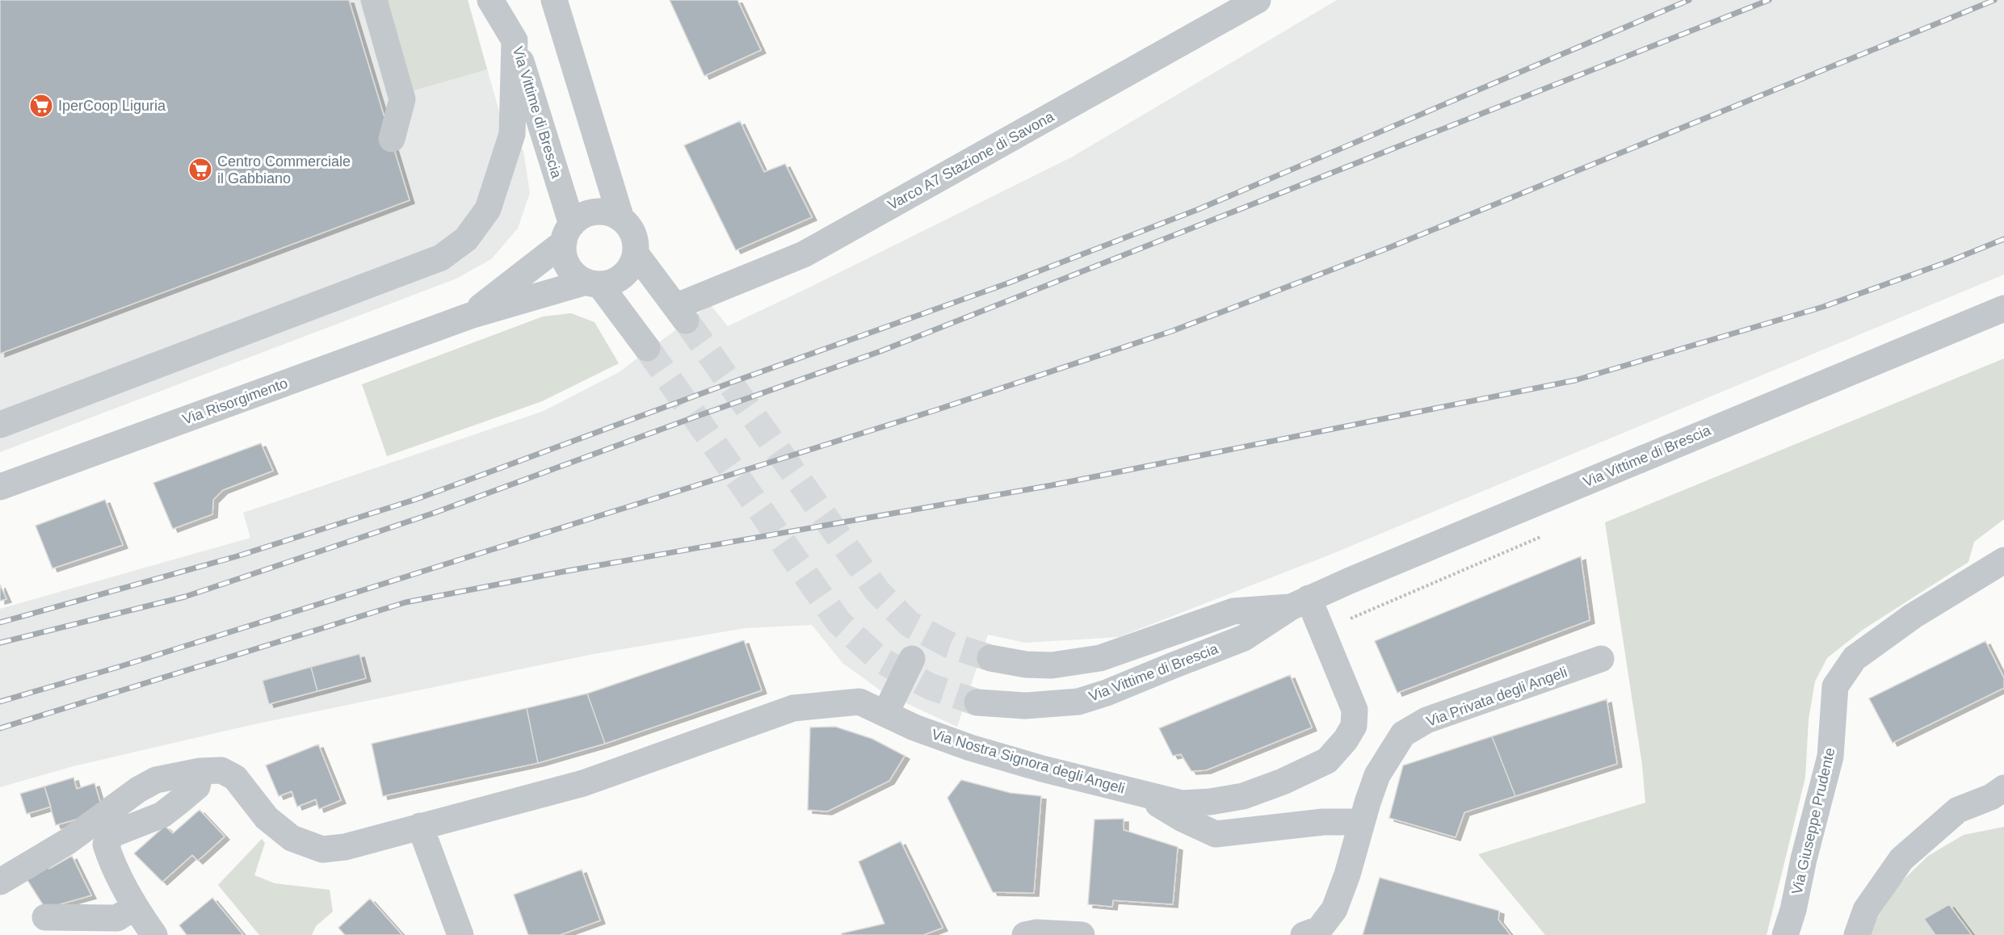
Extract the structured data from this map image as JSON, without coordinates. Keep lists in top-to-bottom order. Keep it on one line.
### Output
{"streets":{"street":["Via Vittime di Brescia","Varco A7 Stazione di Savona","Via Risorgimento","Via Privata degli Angeli","Via Nostra Signora degli Angeli","Via Giuseppe Prudente"]},"crossings":[["Via Vittime di Brescia","Varco A7 Stazione di Savona"],["Via Vittime di Brescia","Via Risorgimento"],["Via Vittime di Brescia","Via Nostra Signora degli Angeli"],["Varco A7 Stazione di Savona","Via Risorgimento"]],"places":{"supermarket":["IperCoop Liguria","Centro Commerciale il Gabbiano"]}}
